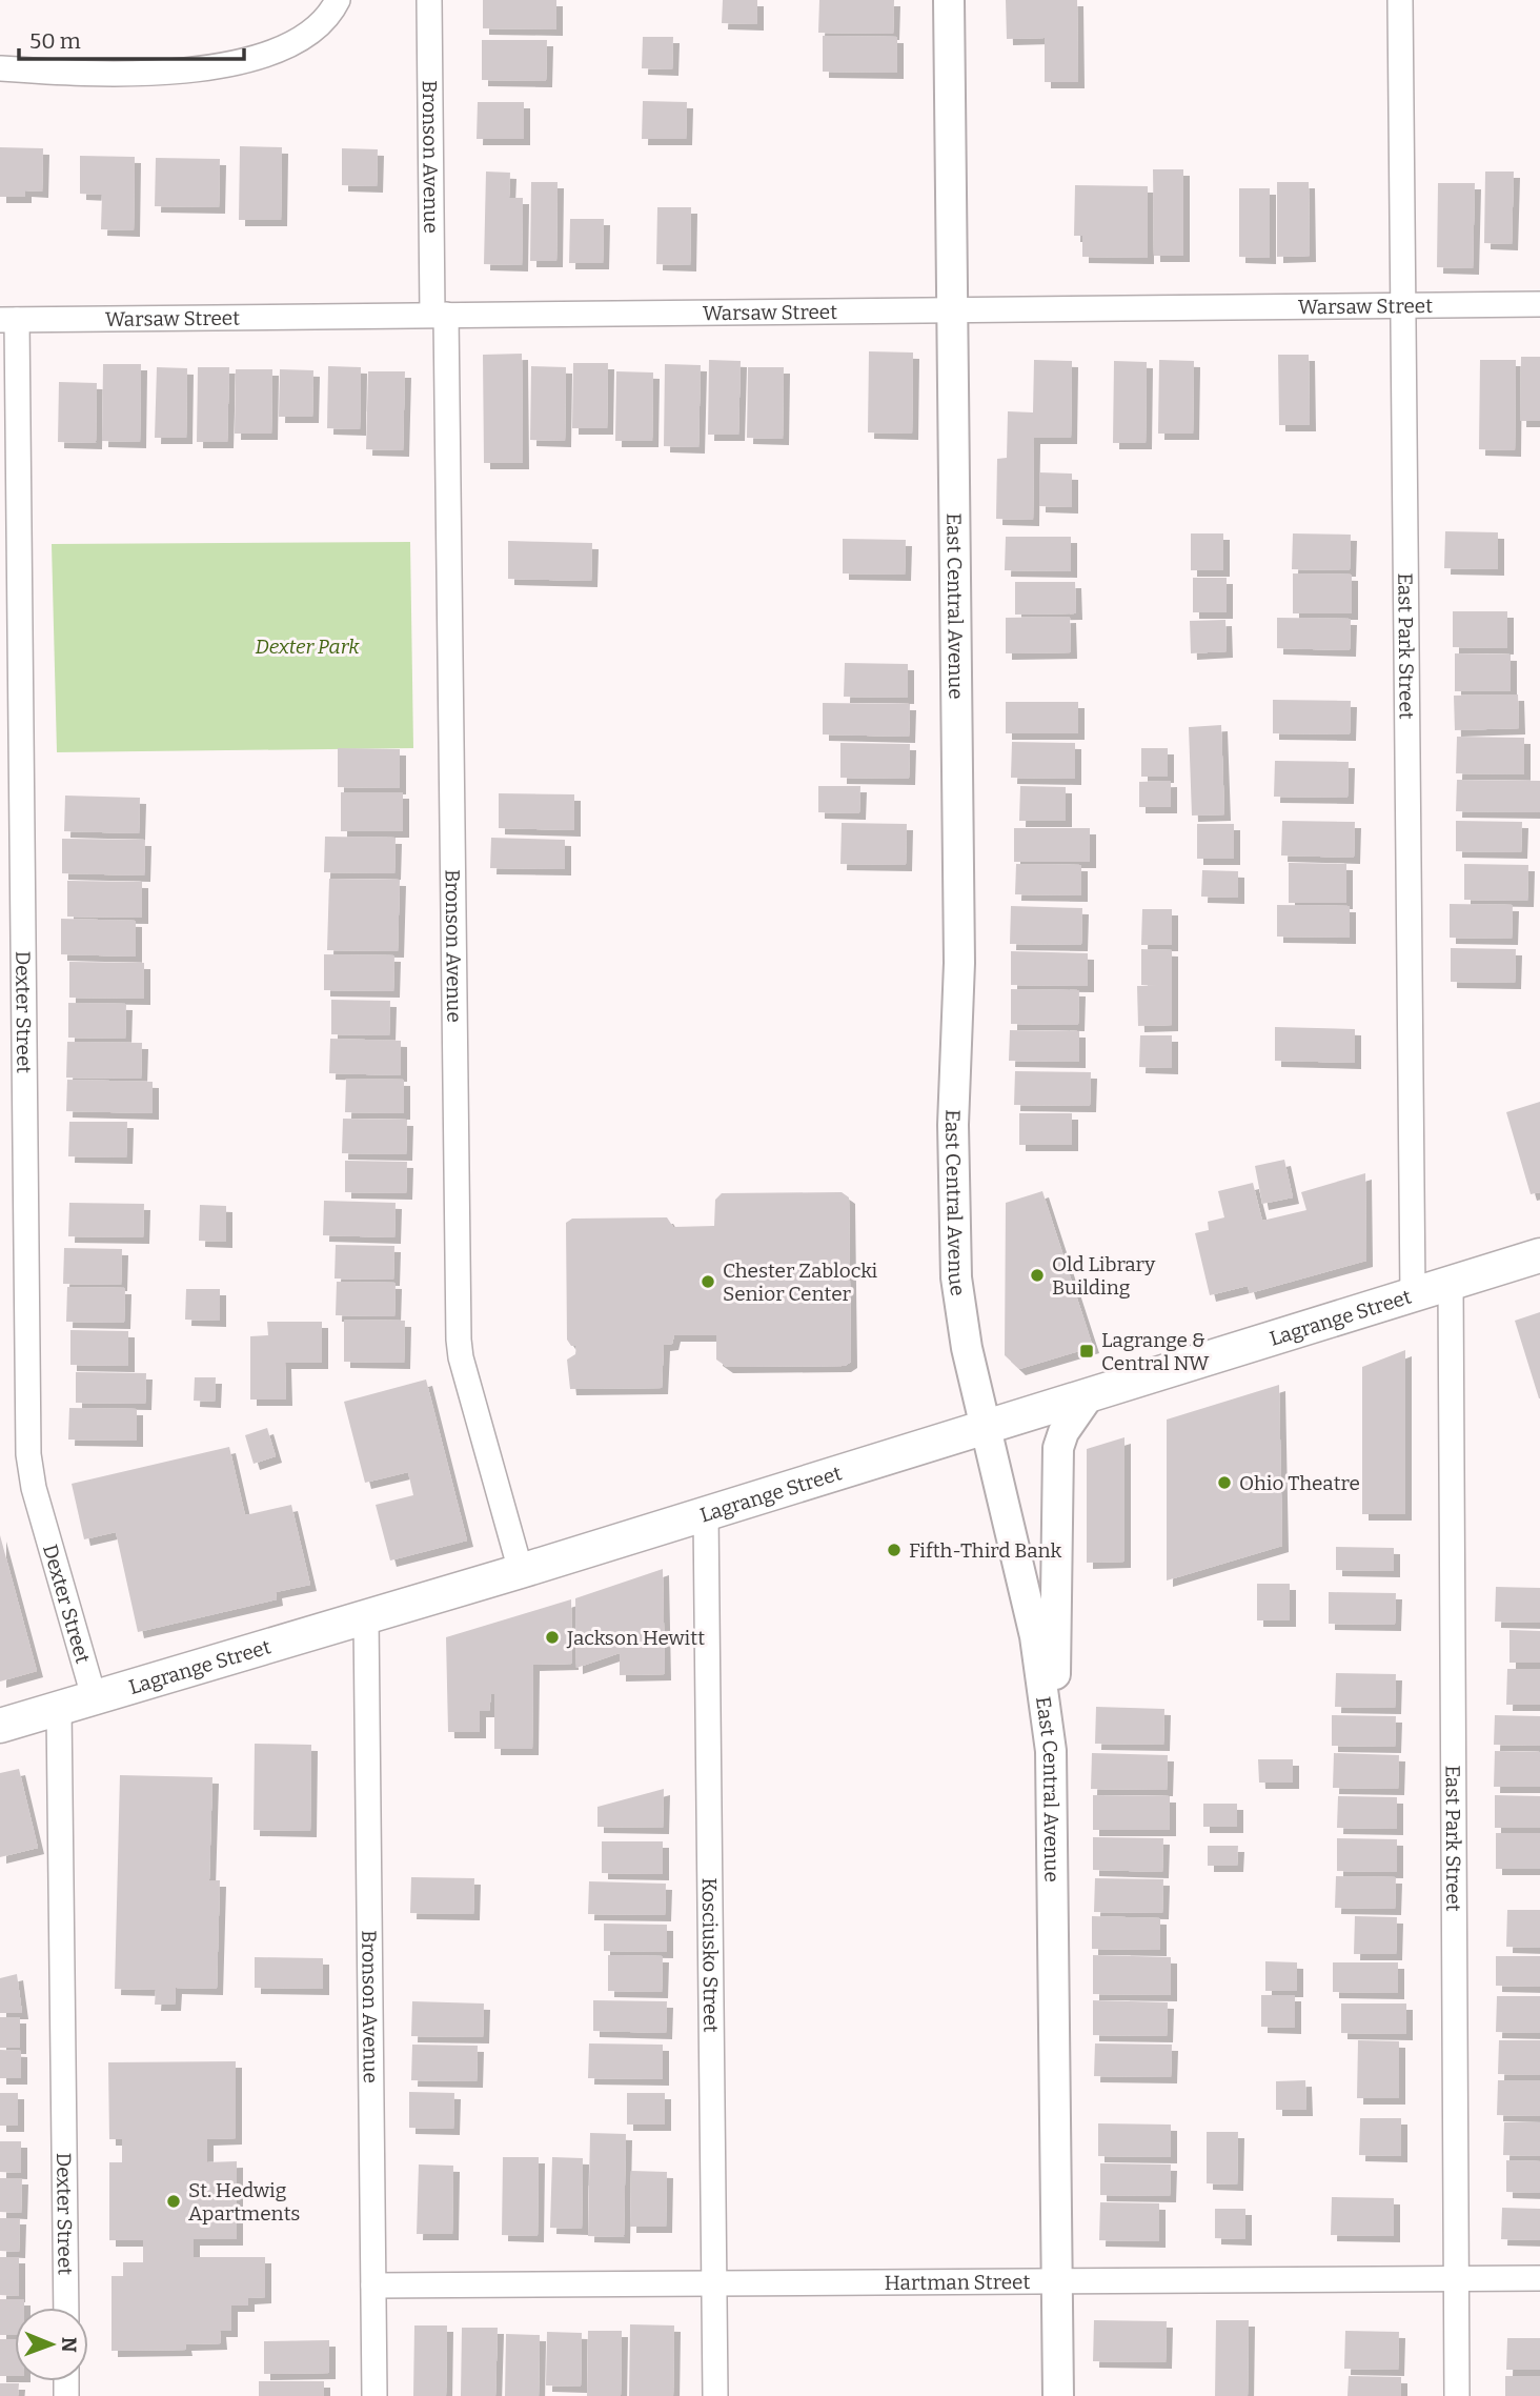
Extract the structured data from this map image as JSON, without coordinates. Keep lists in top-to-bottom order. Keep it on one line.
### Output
{"streets":{"main road":["Lagrange Street"],"street":["Bronson Avenue","Warsaw Street","East Central Avenue","East Park Street","Dexter Street","Kosciusko Street","Hartman Street"]},"crossings":[["Bronson Avenue","Warsaw Street"],["Bronson Avenue","Lagrange Street"],["Bronson Avenue","Hartman Street"],["Warsaw Street","East Central Avenue"],["Warsaw Street","East Park Street"],["Warsaw Street","Dexter Street"],["East Central Avenue","Lagrange Street"],["East Central Avenue","Hartman Street"],["East Park Street","Lagrange Street"],["East Park Street","Hartman Street"],["Dexter Street","Lagrange Street"],["Lagrange Street","Kosciusko Street"],["Kosciusko Street","Hartman Street"]],"parks":["Dexter Park"],"places":{"other":["Old Library Building","Chester Zablocki Senior Center","Ohio Theatre","Fifth-Third Bank","Jackson Hewitt","St. Hedwig Apartments"],"transit":["Lagrange & Central NW"]},"scale_bar":"50 m","north":"right"}
